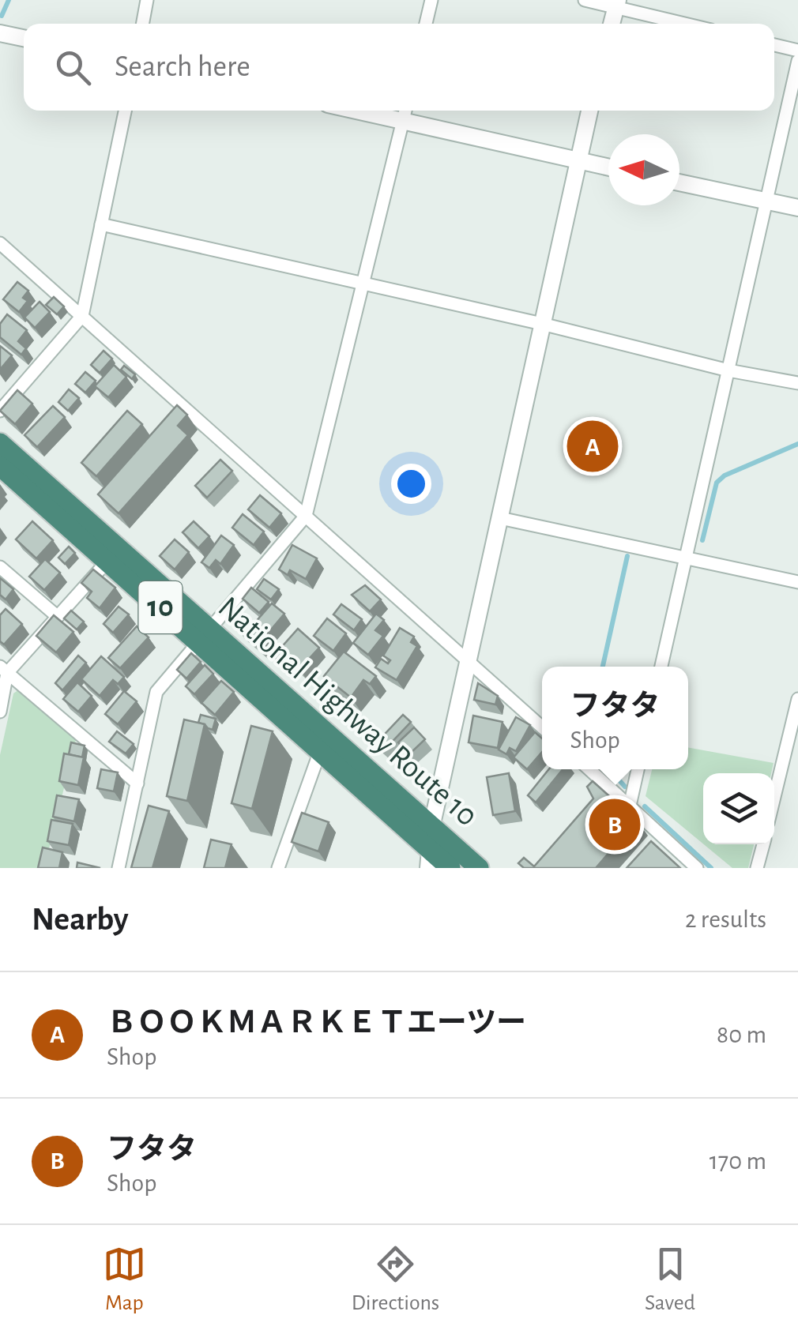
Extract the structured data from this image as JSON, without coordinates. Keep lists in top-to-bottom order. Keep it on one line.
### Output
{"streets":{"highway":["10","National Highway Route 10"]},"north":"left","page":{"search":"Search here","pins":["A","B"],"popup":["フタタ","Shop"],"heading":["Nearby","2 results"],"list":[{"mark":"A","name":"ＢＯＯＫＭＡＲＫＥＴエーツー","note":"Shop","value":"80 m"},{"mark":"B","name":"フタタ","note":"Shop","value":"170 m"}],"nav":["Map","Directions","Saved"]}}
